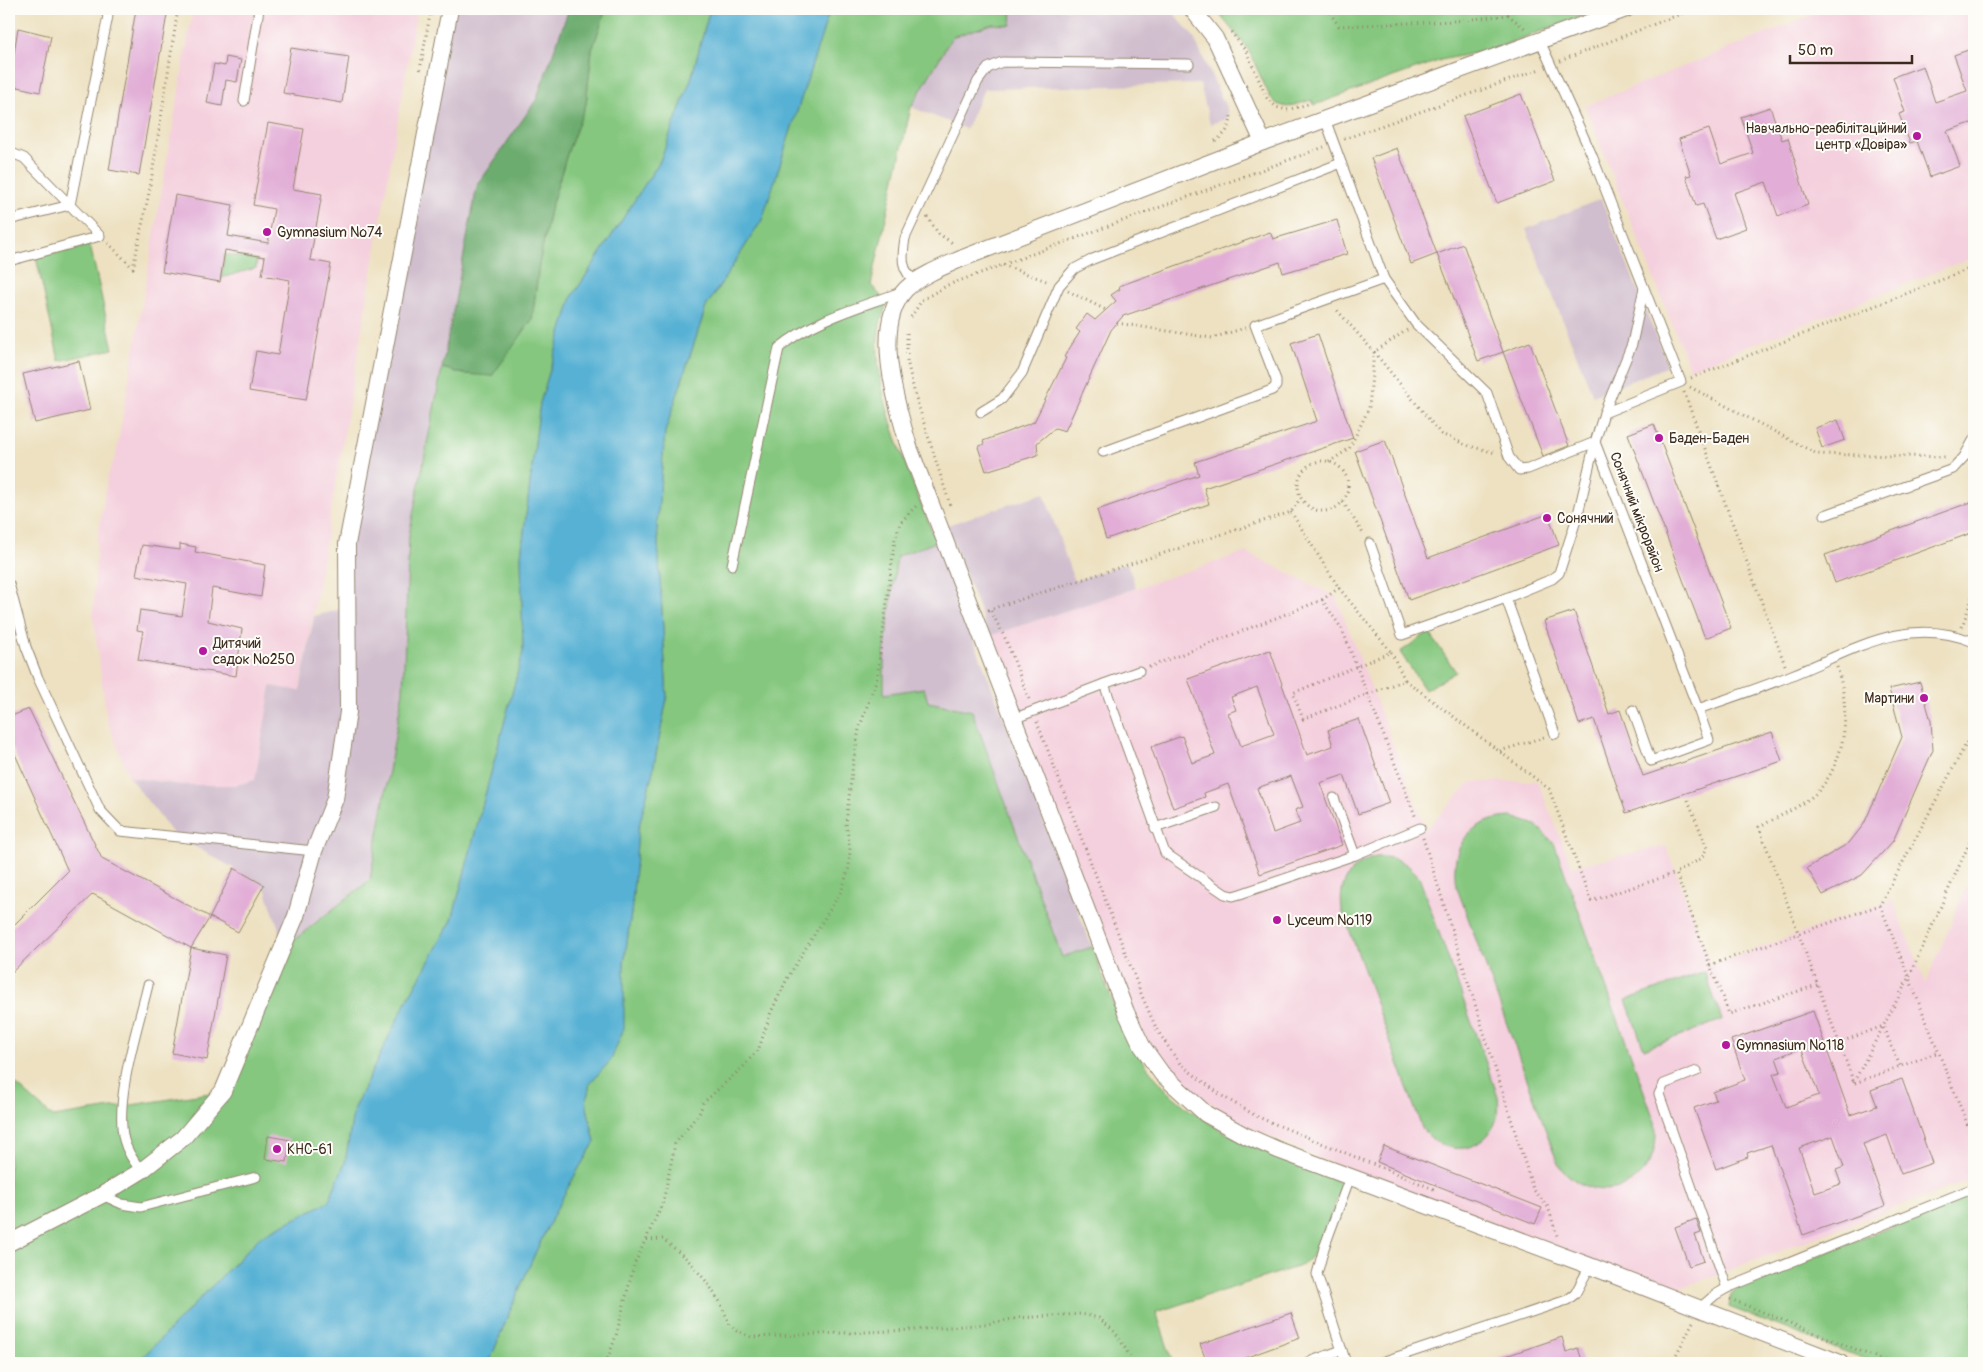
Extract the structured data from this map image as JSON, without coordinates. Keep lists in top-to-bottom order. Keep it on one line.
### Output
{"streets":{"lane":["Сонячний мікрорайон"]},"places":["Навчально-реабілітаційний центр «Довіра»","Gymnasium №74","Баден-Баден","Сонячний","Дитячий садок №250","Мартини","Lyceum №119","Gymnasium №118","КНС-61"],"scale_bar":"50 m"}
